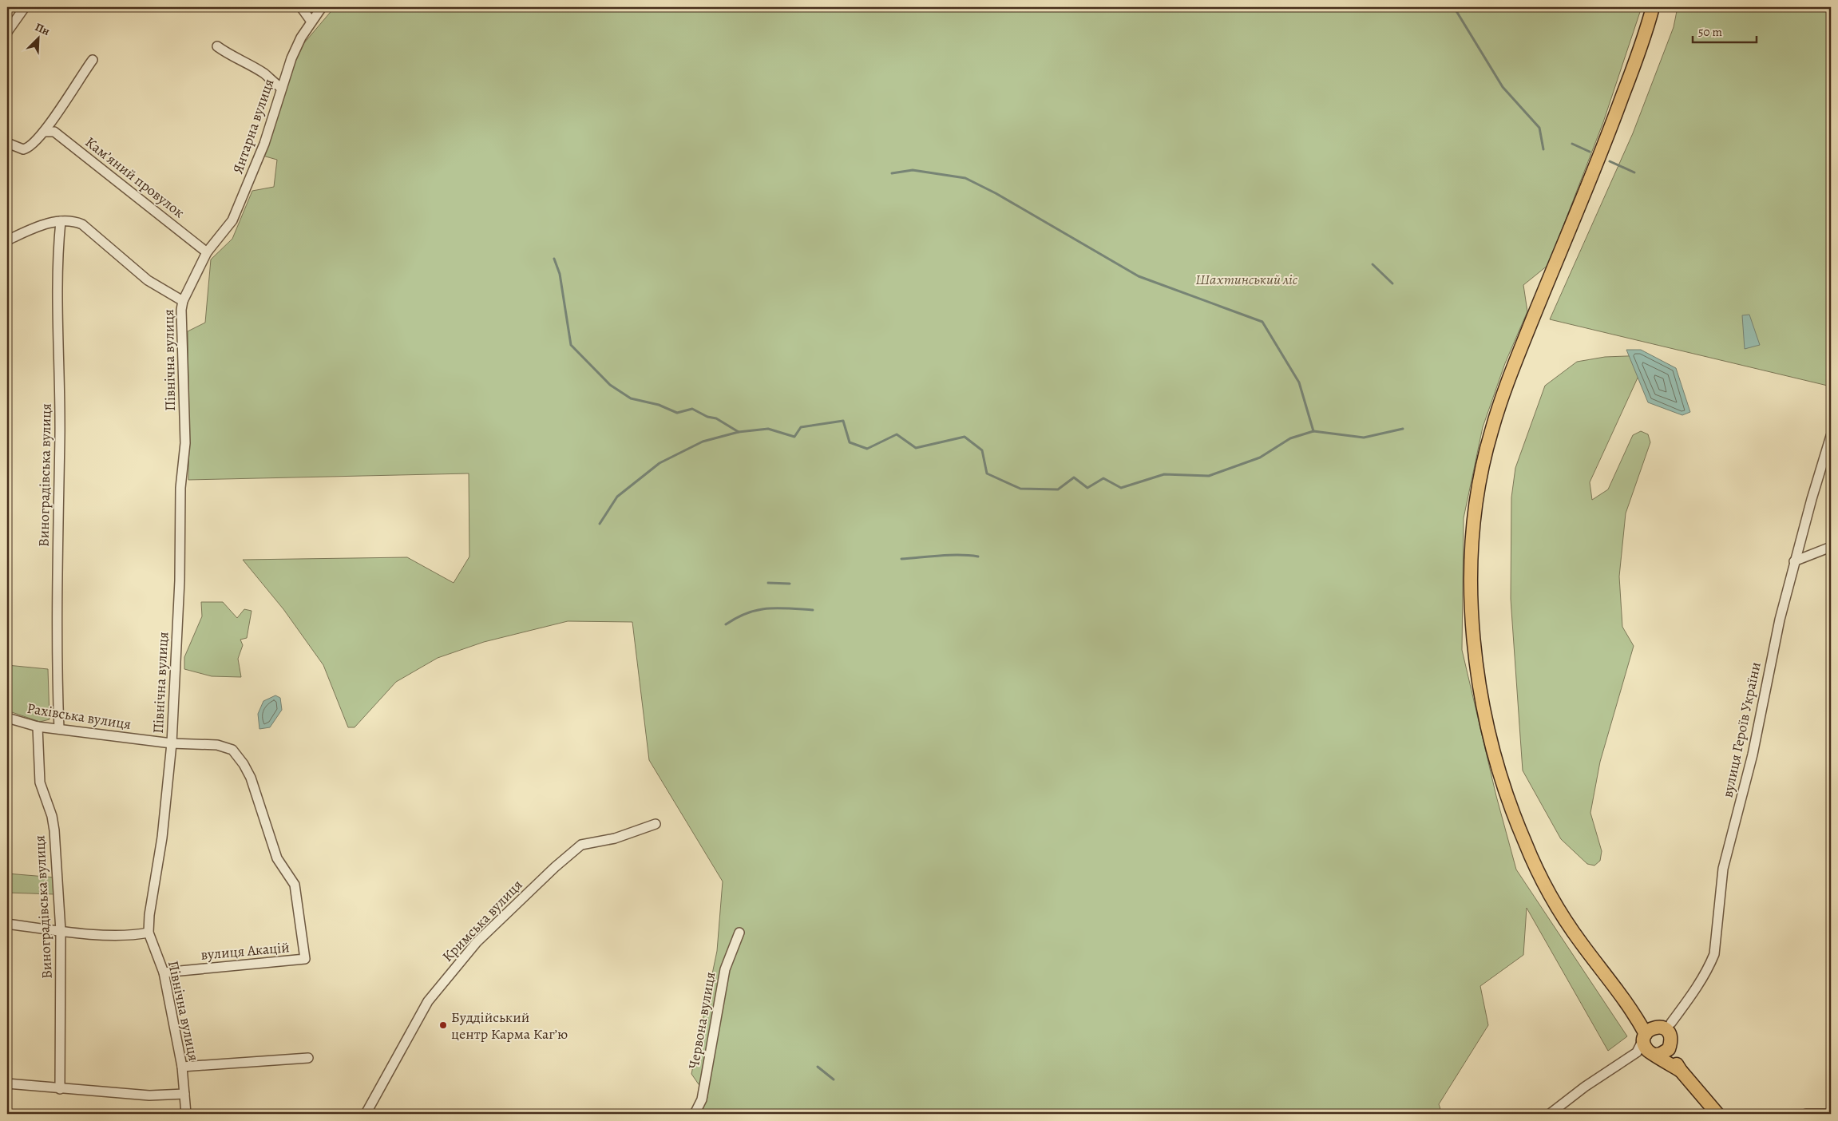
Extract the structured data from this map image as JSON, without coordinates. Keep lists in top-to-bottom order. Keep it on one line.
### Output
{"streets":{"street":["Янтарна вулиця","Камʼяний провулок","Північна вулиця","Виноградівська вулиця","Рахівська вулиця","вулиця Героїв України","Кримська вулиця","вулиця Акацій","Червона вулиця"]},"crossings":[["Янтарна вулиця","Камʼяний провулок"],["Янтарна вулиця","Північна вулиця"],["Камʼяний провулок","Північна вулиця"],["Північна вулиця","Рахівська вулиця"],["Північна вулиця","вулиця Акацій"],["Виноградівська вулиця","Рахівська вулиця"],["Рахівська вулиця","вулиця Акацій"]],"parks":["Шахтинський ліс"],"places":["Буддійський центр Карма Кагʼю"],"scale_bar":"50 m","north":"top right"}
